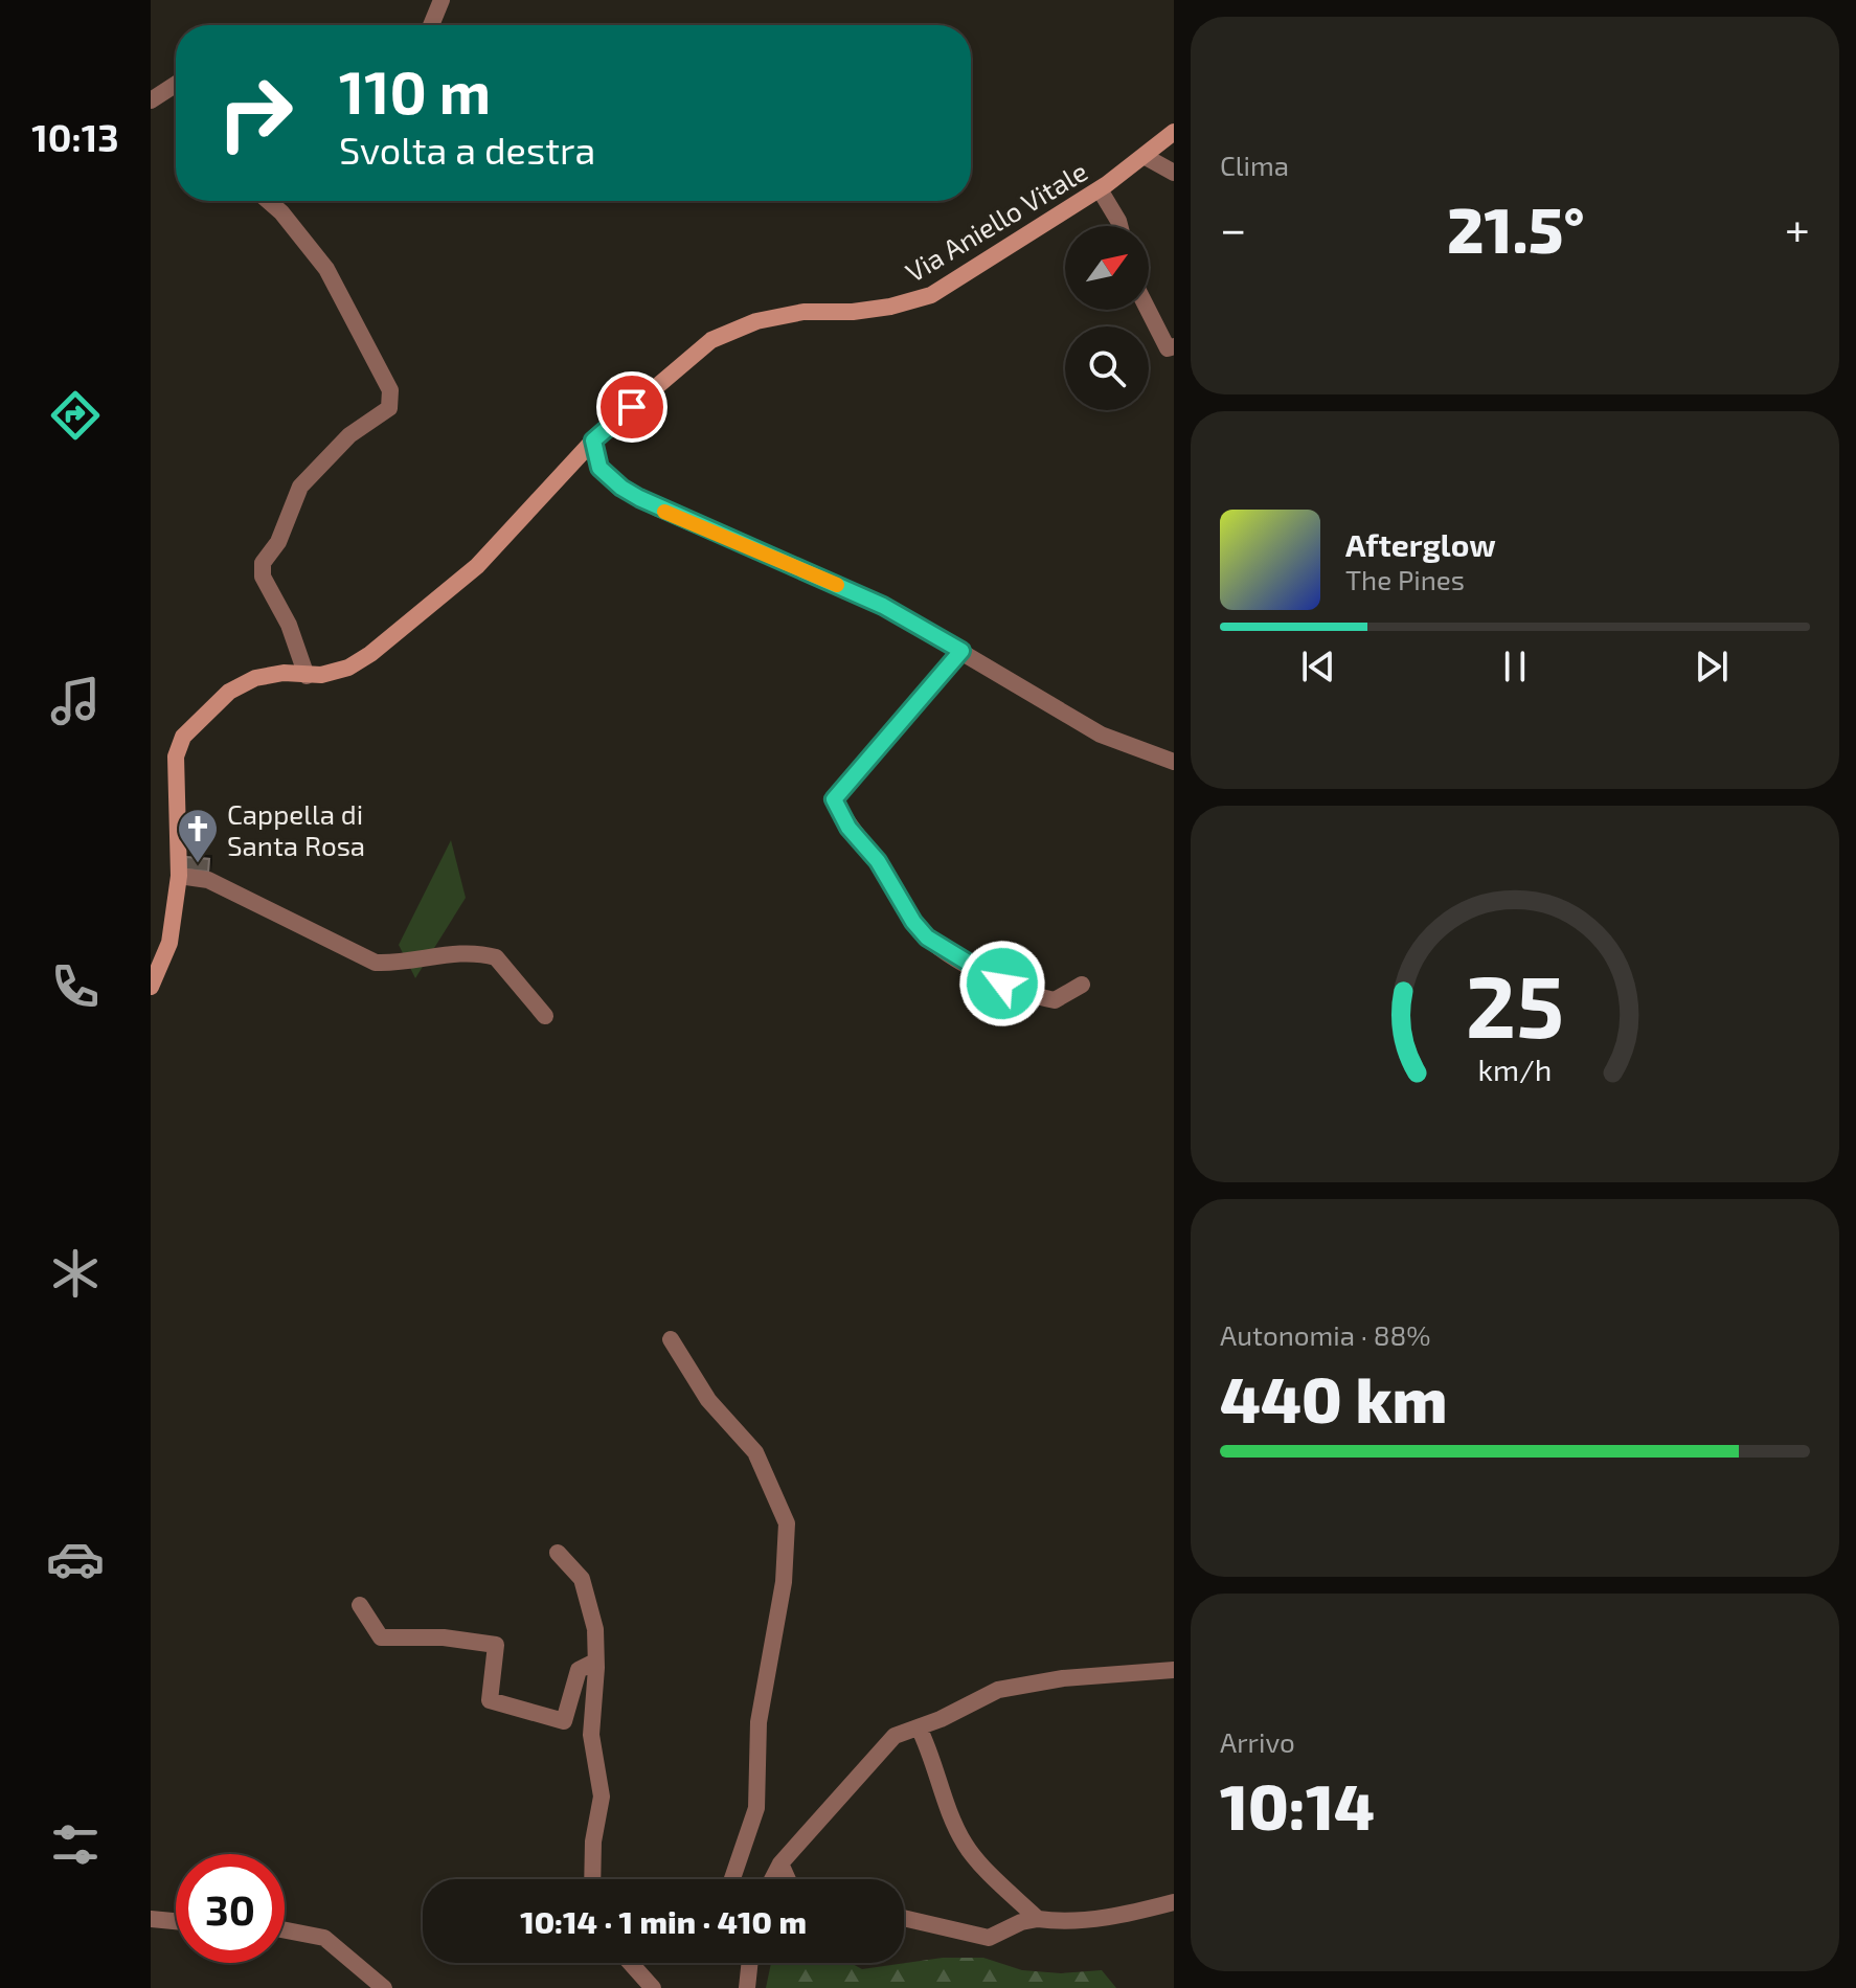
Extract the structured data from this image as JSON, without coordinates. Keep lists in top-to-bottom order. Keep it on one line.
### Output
{"streets":{"street":["Via Aniello Vitale"]},"places":{"church":["Cappella di Santa Rosa"]},"north":"top right","page":{"tabs":"10:13","tile":["Clima",["Autonomia · 88%","440 km"],["Arrivo","10:14"]],"turn":["110 m","Svolta a destra"],"heat":["−","21.5°","+"],"song":["Afterglow","The Pines"],"limit":"30","trip":"10:14 · 1 min · 410 m","gauge":["25","km/h"]}}
